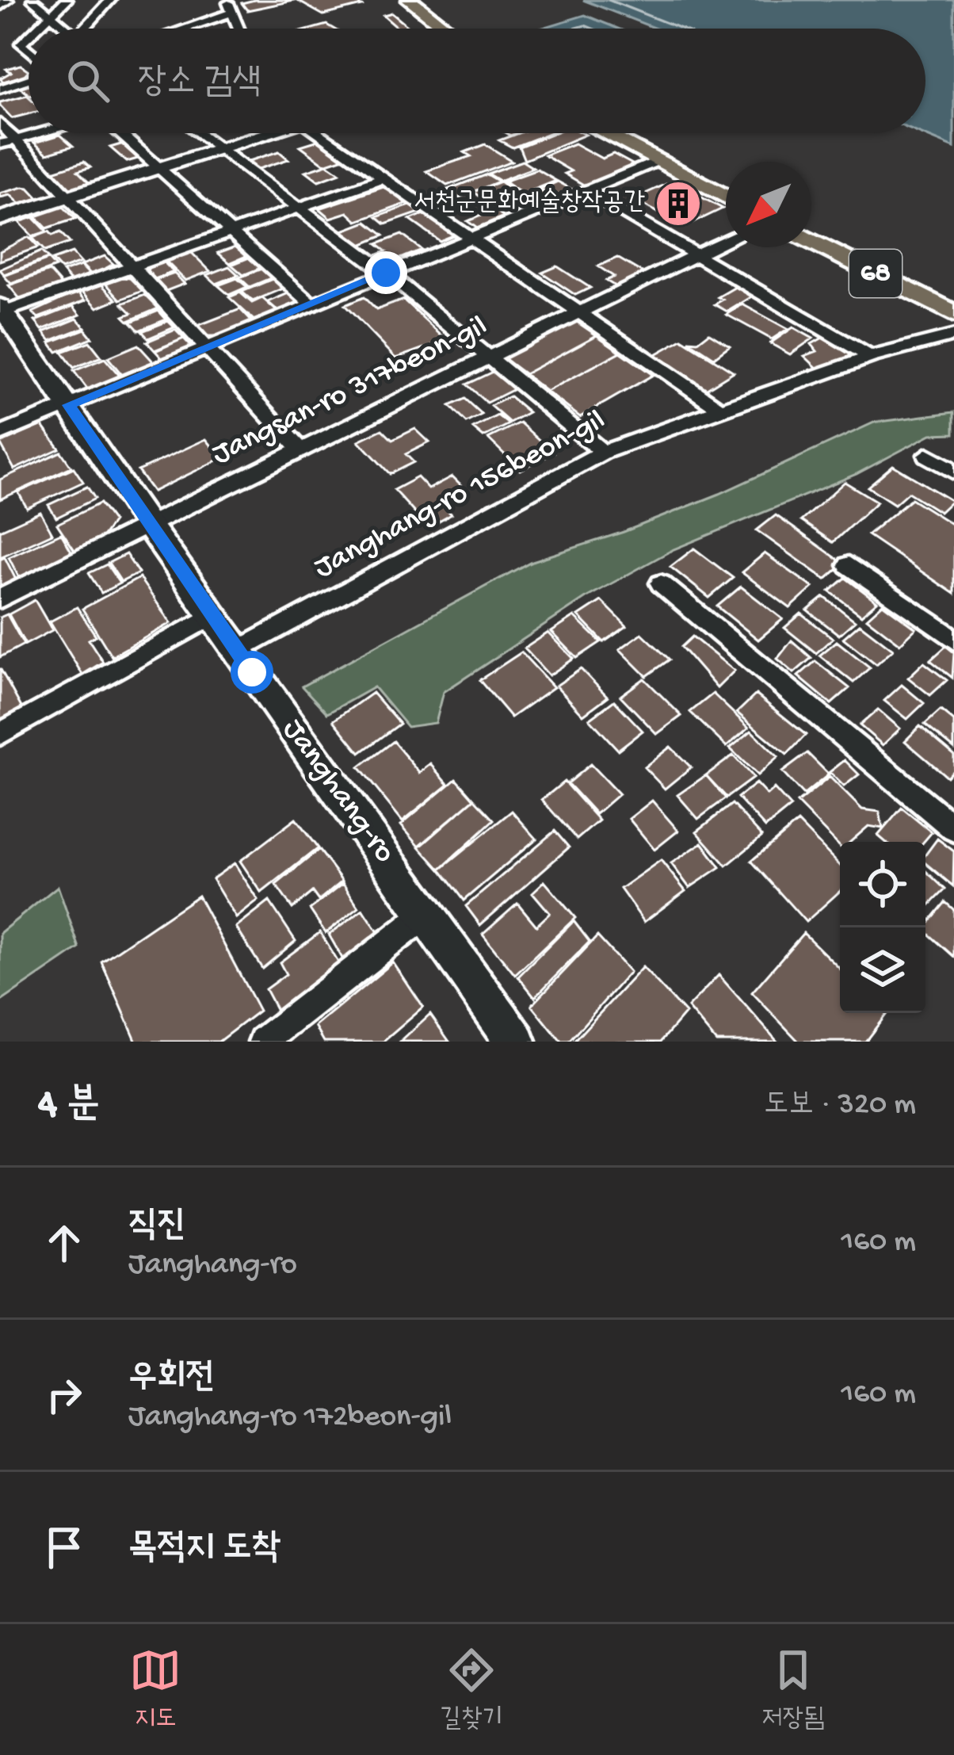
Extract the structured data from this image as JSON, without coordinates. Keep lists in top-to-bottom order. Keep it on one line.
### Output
{"streets":{"main road":["68"],"street":["Jangsan-ro 317beon-gil","Janghang-ro 156beon-gil","Janghang-ro"]},"crossings":[["Jangsan-ro 317beon-gil","Janghang-ro"],["Janghang-ro 156beon-gil","Janghang-ro"]],"places":{"building":["서천군문화예술창작공간"]},"north":"bottom left","page":{"search":"장소 검색","heading":["4 분","도보 · 320 m"],"list":[["직진","Janghang-ro","160 m"],["우회전","Janghang-ro 172beon-gil","160 m"],"목적지 도착"],"nav":["지도","길찾기","저장됨"]}}
